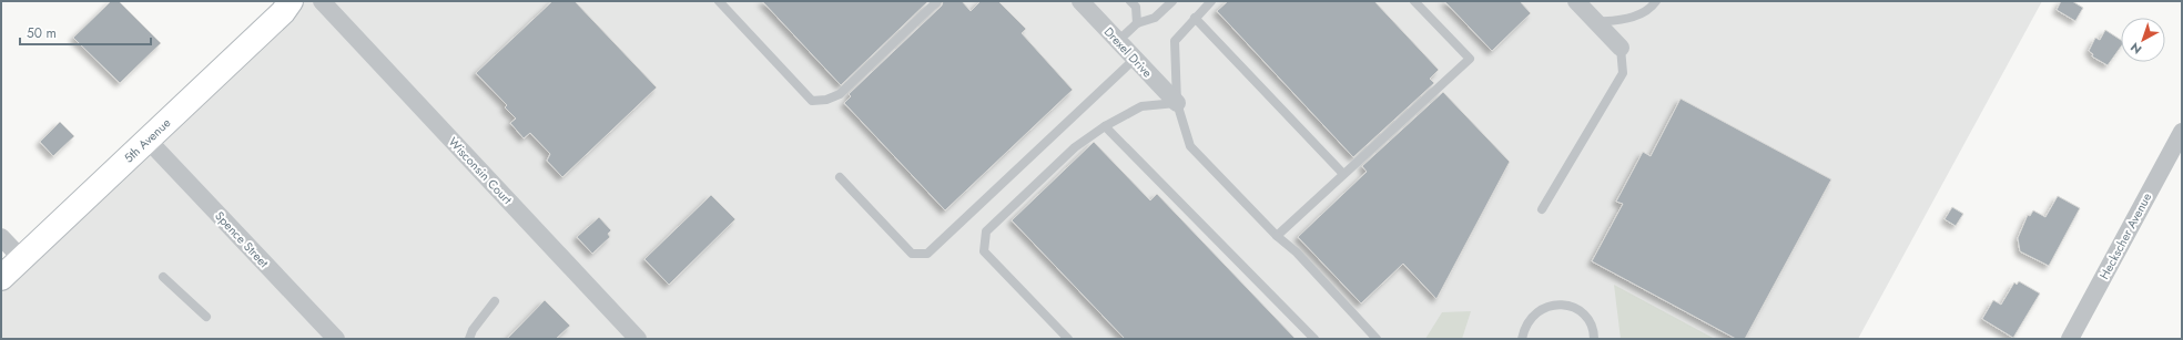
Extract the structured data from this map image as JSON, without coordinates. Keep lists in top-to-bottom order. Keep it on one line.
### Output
{"streets":{"main road":["5th Avenue"],"street":["Drexel Drive","Wisconsin Court","Heckscher Avenue","Spence Street"]},"crossings":[["5th Avenue","Spence Street"]],"scale_bar":"50 m","north":"bottom left"}
